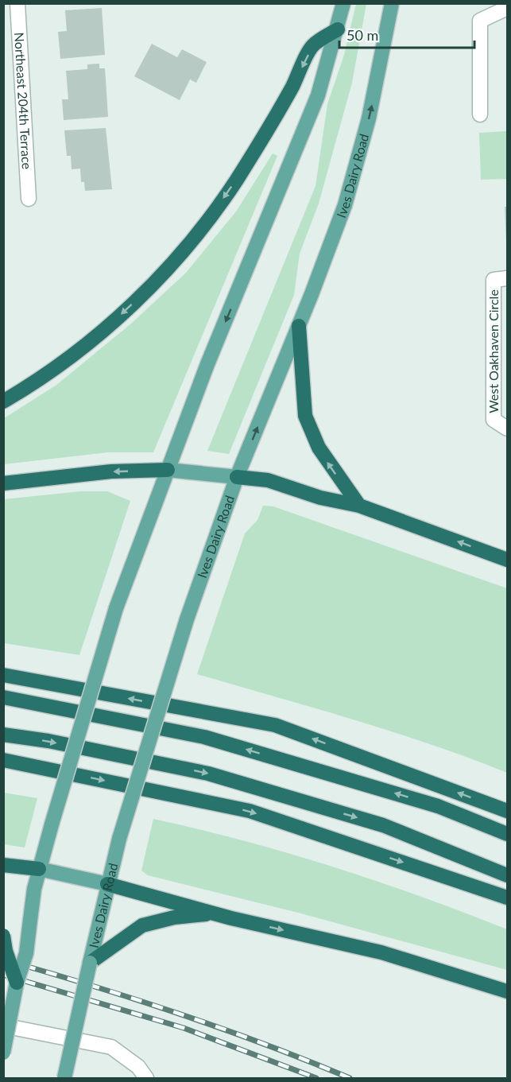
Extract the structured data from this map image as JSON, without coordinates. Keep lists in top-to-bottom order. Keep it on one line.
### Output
{"streets":{"main road":["Ives Dairy Road"],"street":["Northeast 204th Terrace","West Oakhaven Circle"]},"scale_bar":"50 m"}
